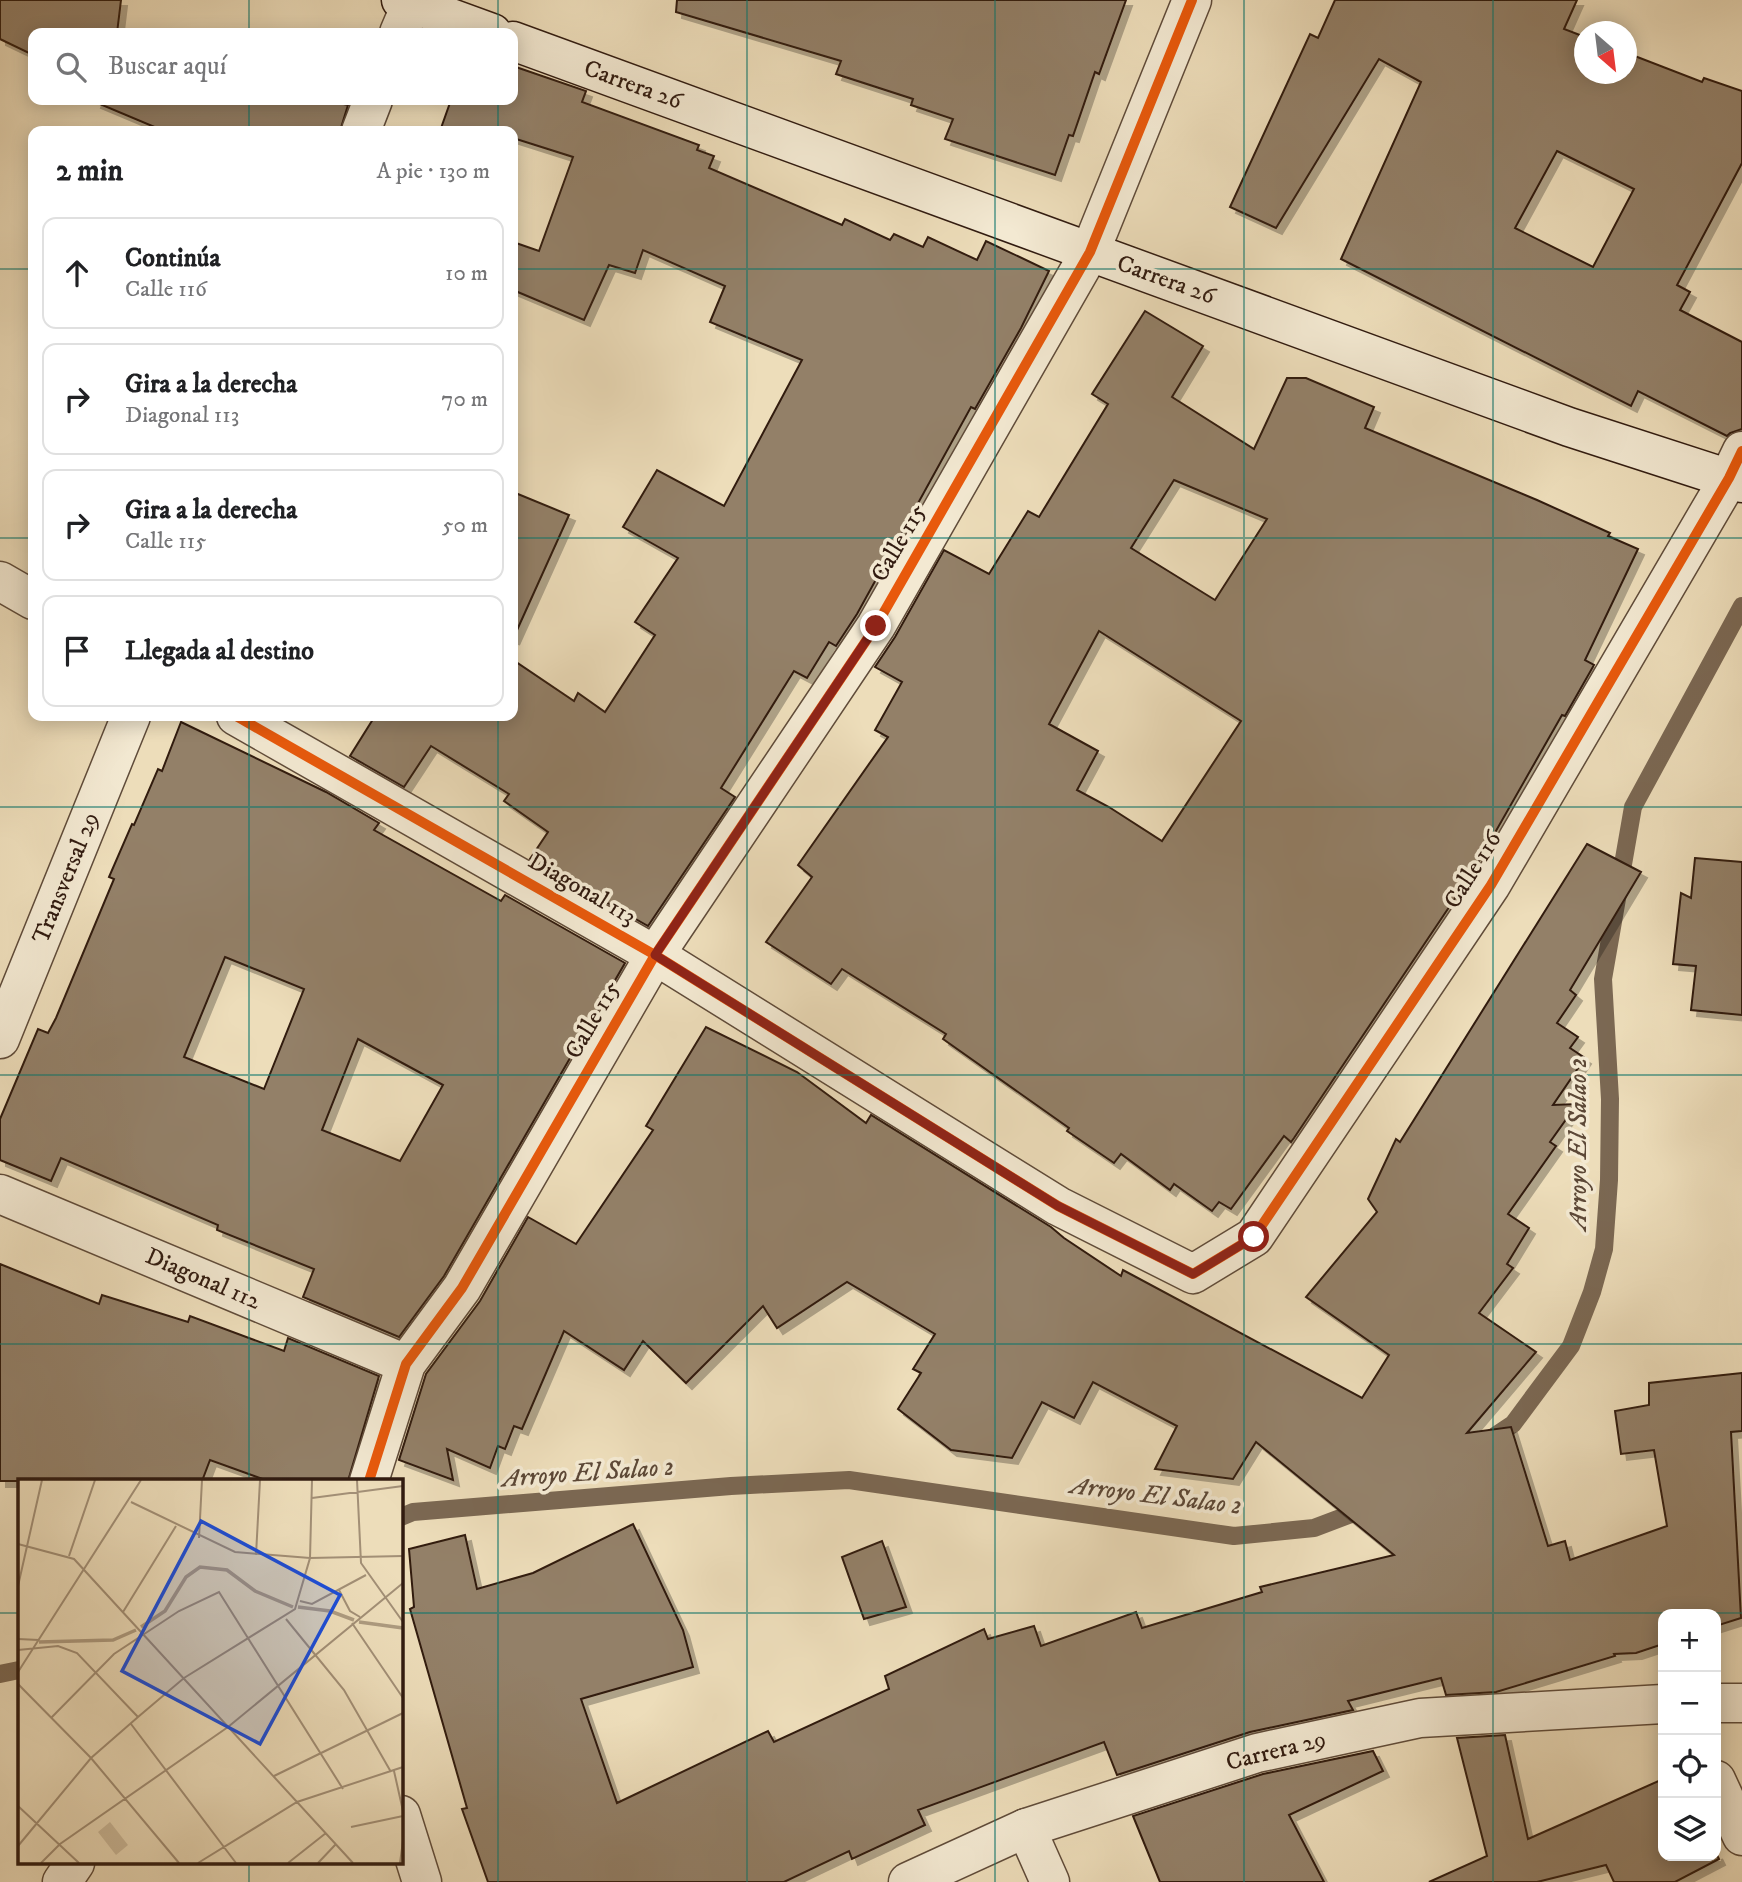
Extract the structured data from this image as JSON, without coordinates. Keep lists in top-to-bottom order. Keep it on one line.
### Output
{"streets":{"street":["Carrera 26","Calle 115","Calle 116","Transversal 29","Diagonal 113","Diagonal 112","Carrera 29"]},"crossings":[["Carrera 26","Calle 115"],["Carrera 26","Calle 116"],["Calle 115","Diagonal 113"],["Calle 115","Diagonal 112"],["Calle 116","Diagonal 113"]],"water":["Arroyo El Salao 2"],"north":"bottom right","page":{"search":"Buscar aquí","heading":["2 min","A pie · 130 m"],"list":[["Continúa","Calle 116","10 m"],["Gira a la derecha","Diagonal 113","70 m"],["Gira a la derecha","Calle 115","50 m"],"Llegada al destino"],"map_buttons":["+","−"]}}
